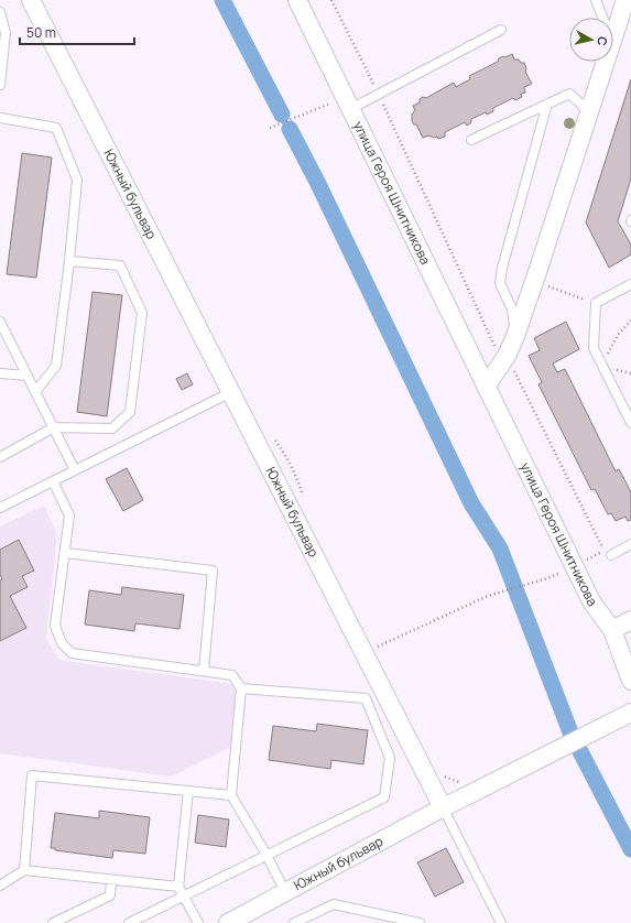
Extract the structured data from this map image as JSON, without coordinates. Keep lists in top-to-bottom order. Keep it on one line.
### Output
{"streets":{"street":["улица Героя Шнитникова","Южный бульвар"]},"scale_bar":"50 m","north":"right"}
